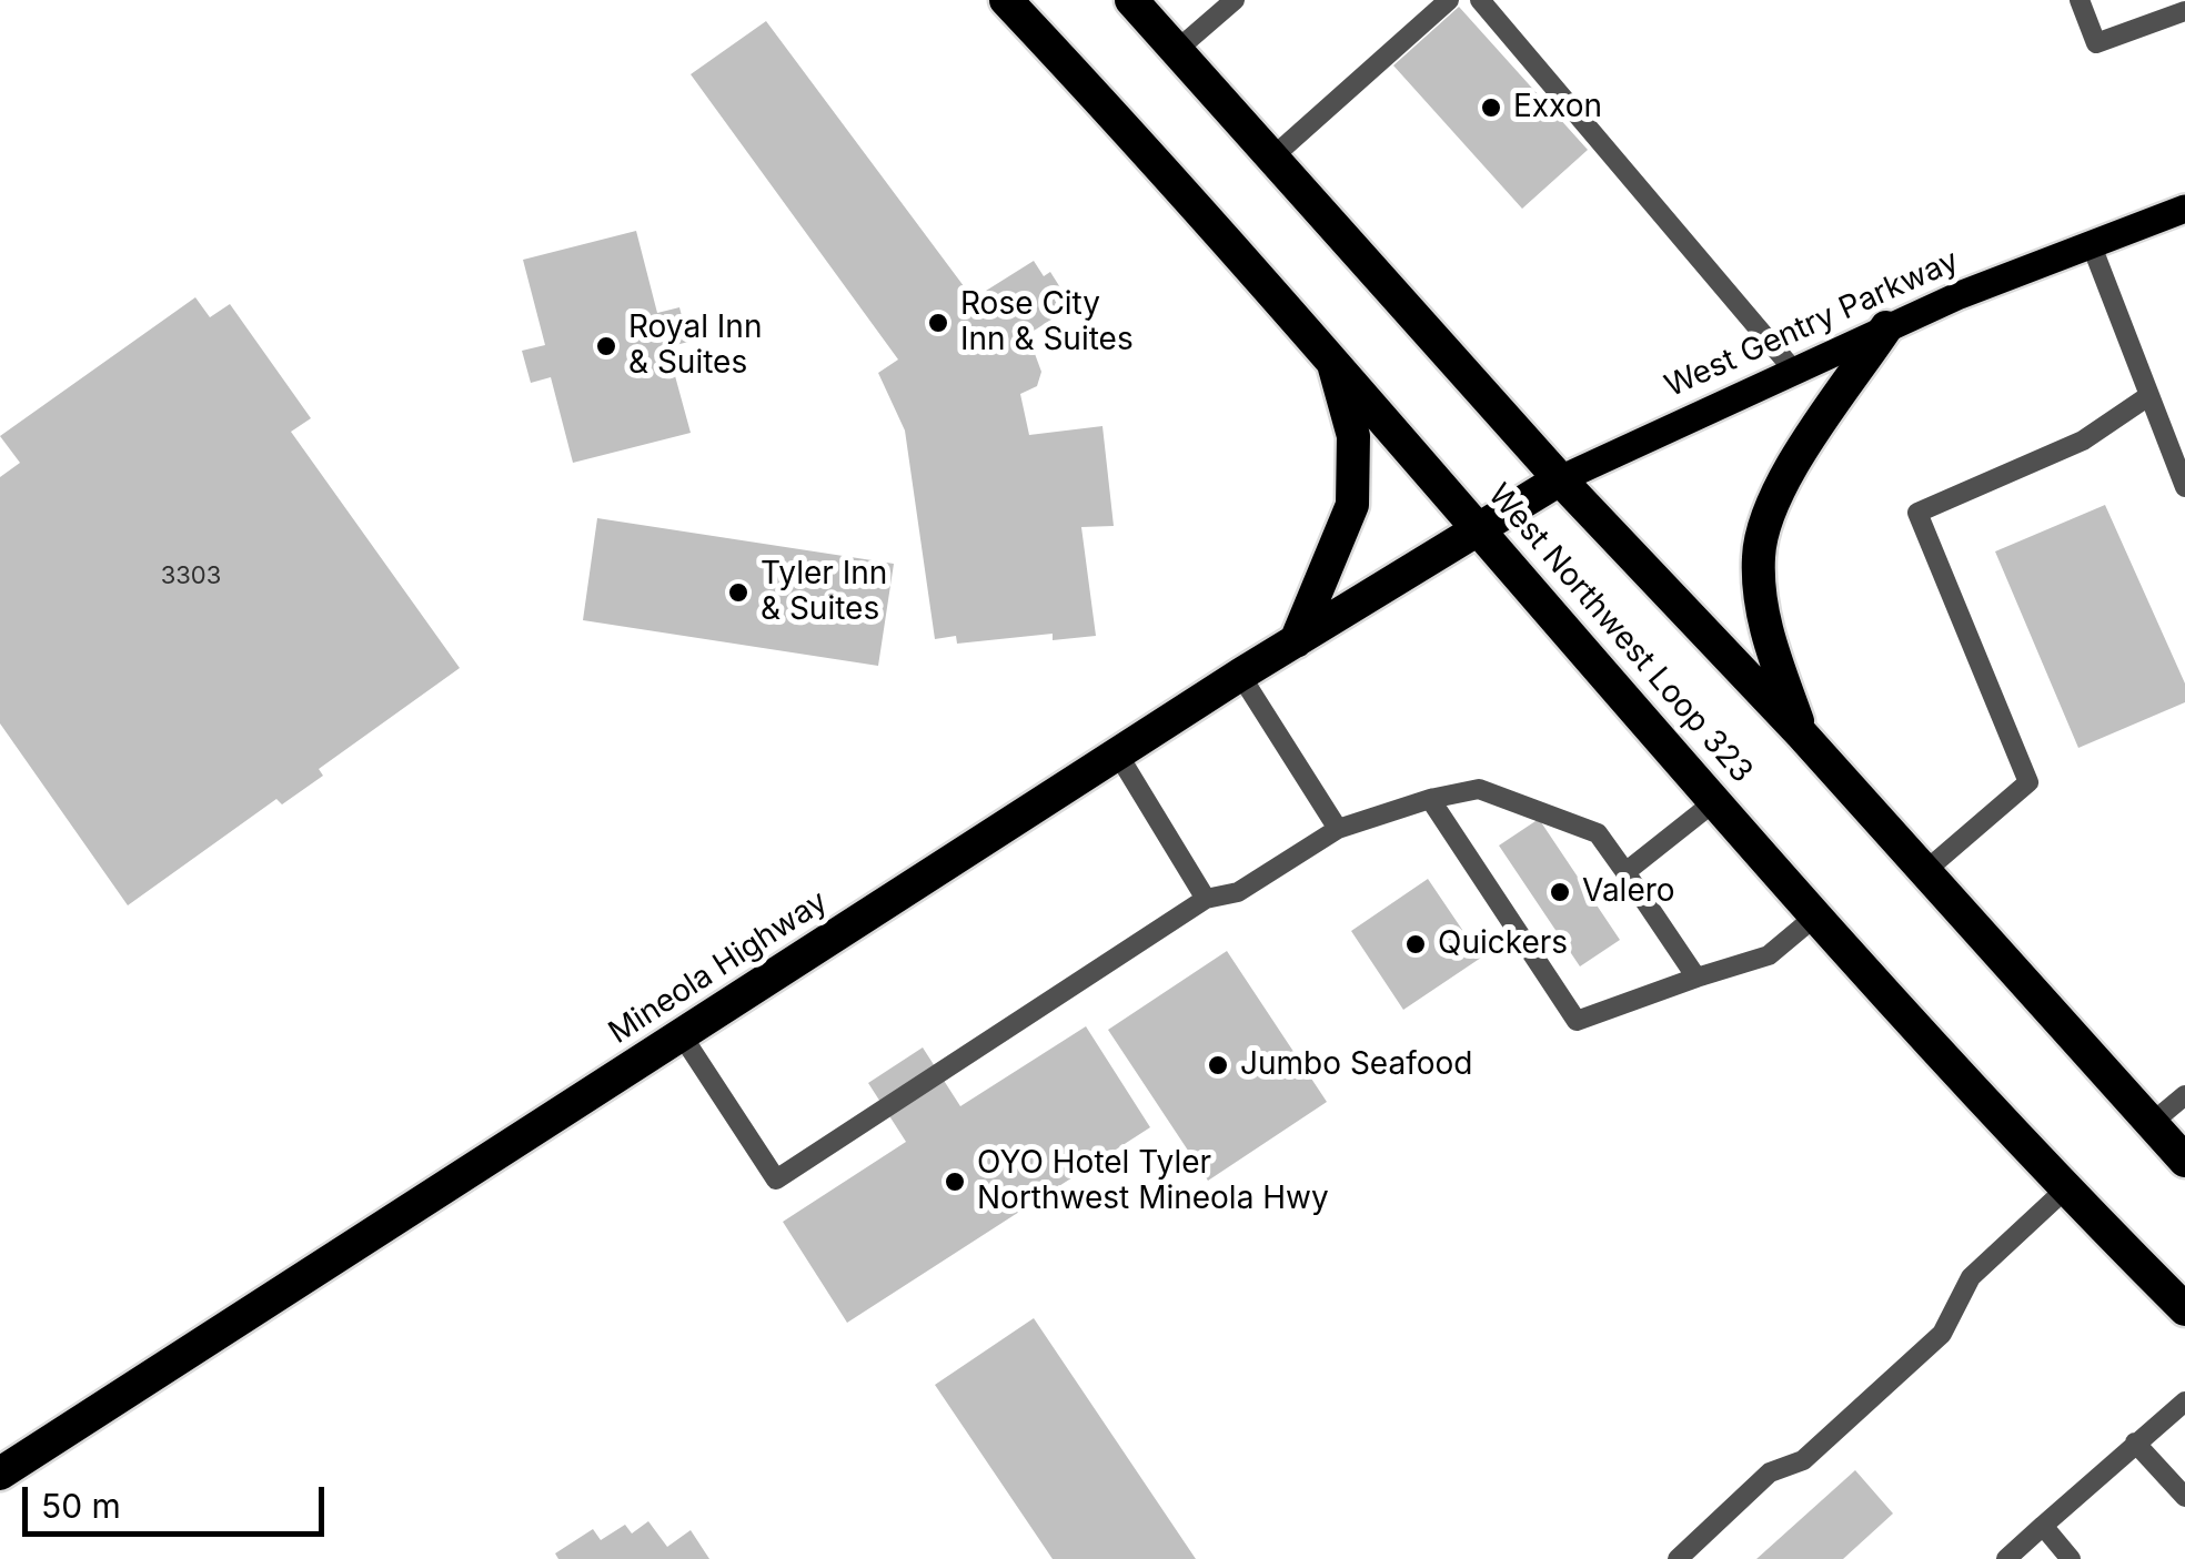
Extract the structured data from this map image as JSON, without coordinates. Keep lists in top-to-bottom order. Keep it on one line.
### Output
{"streets":{"highway":["West Gentry Parkway","West Northwest Loop 323","Mineola Highway"]},"crossings":[["West Gentry Parkway","West Northwest Loop 323"],["West Gentry Parkway","Mineola Highway"],["West Northwest Loop 323","Mineola Highway"]],"places":["Exxon","Rose City Inn & Suites","Royal Inn & Suites","Tyler Inn & Suites","Valero","Quickers","Jumbo Seafood","OYO Hotel Tyler Northwest Mineola Hwy"],"house_numbers":["3303"],"scale_bar":"50 m"}
